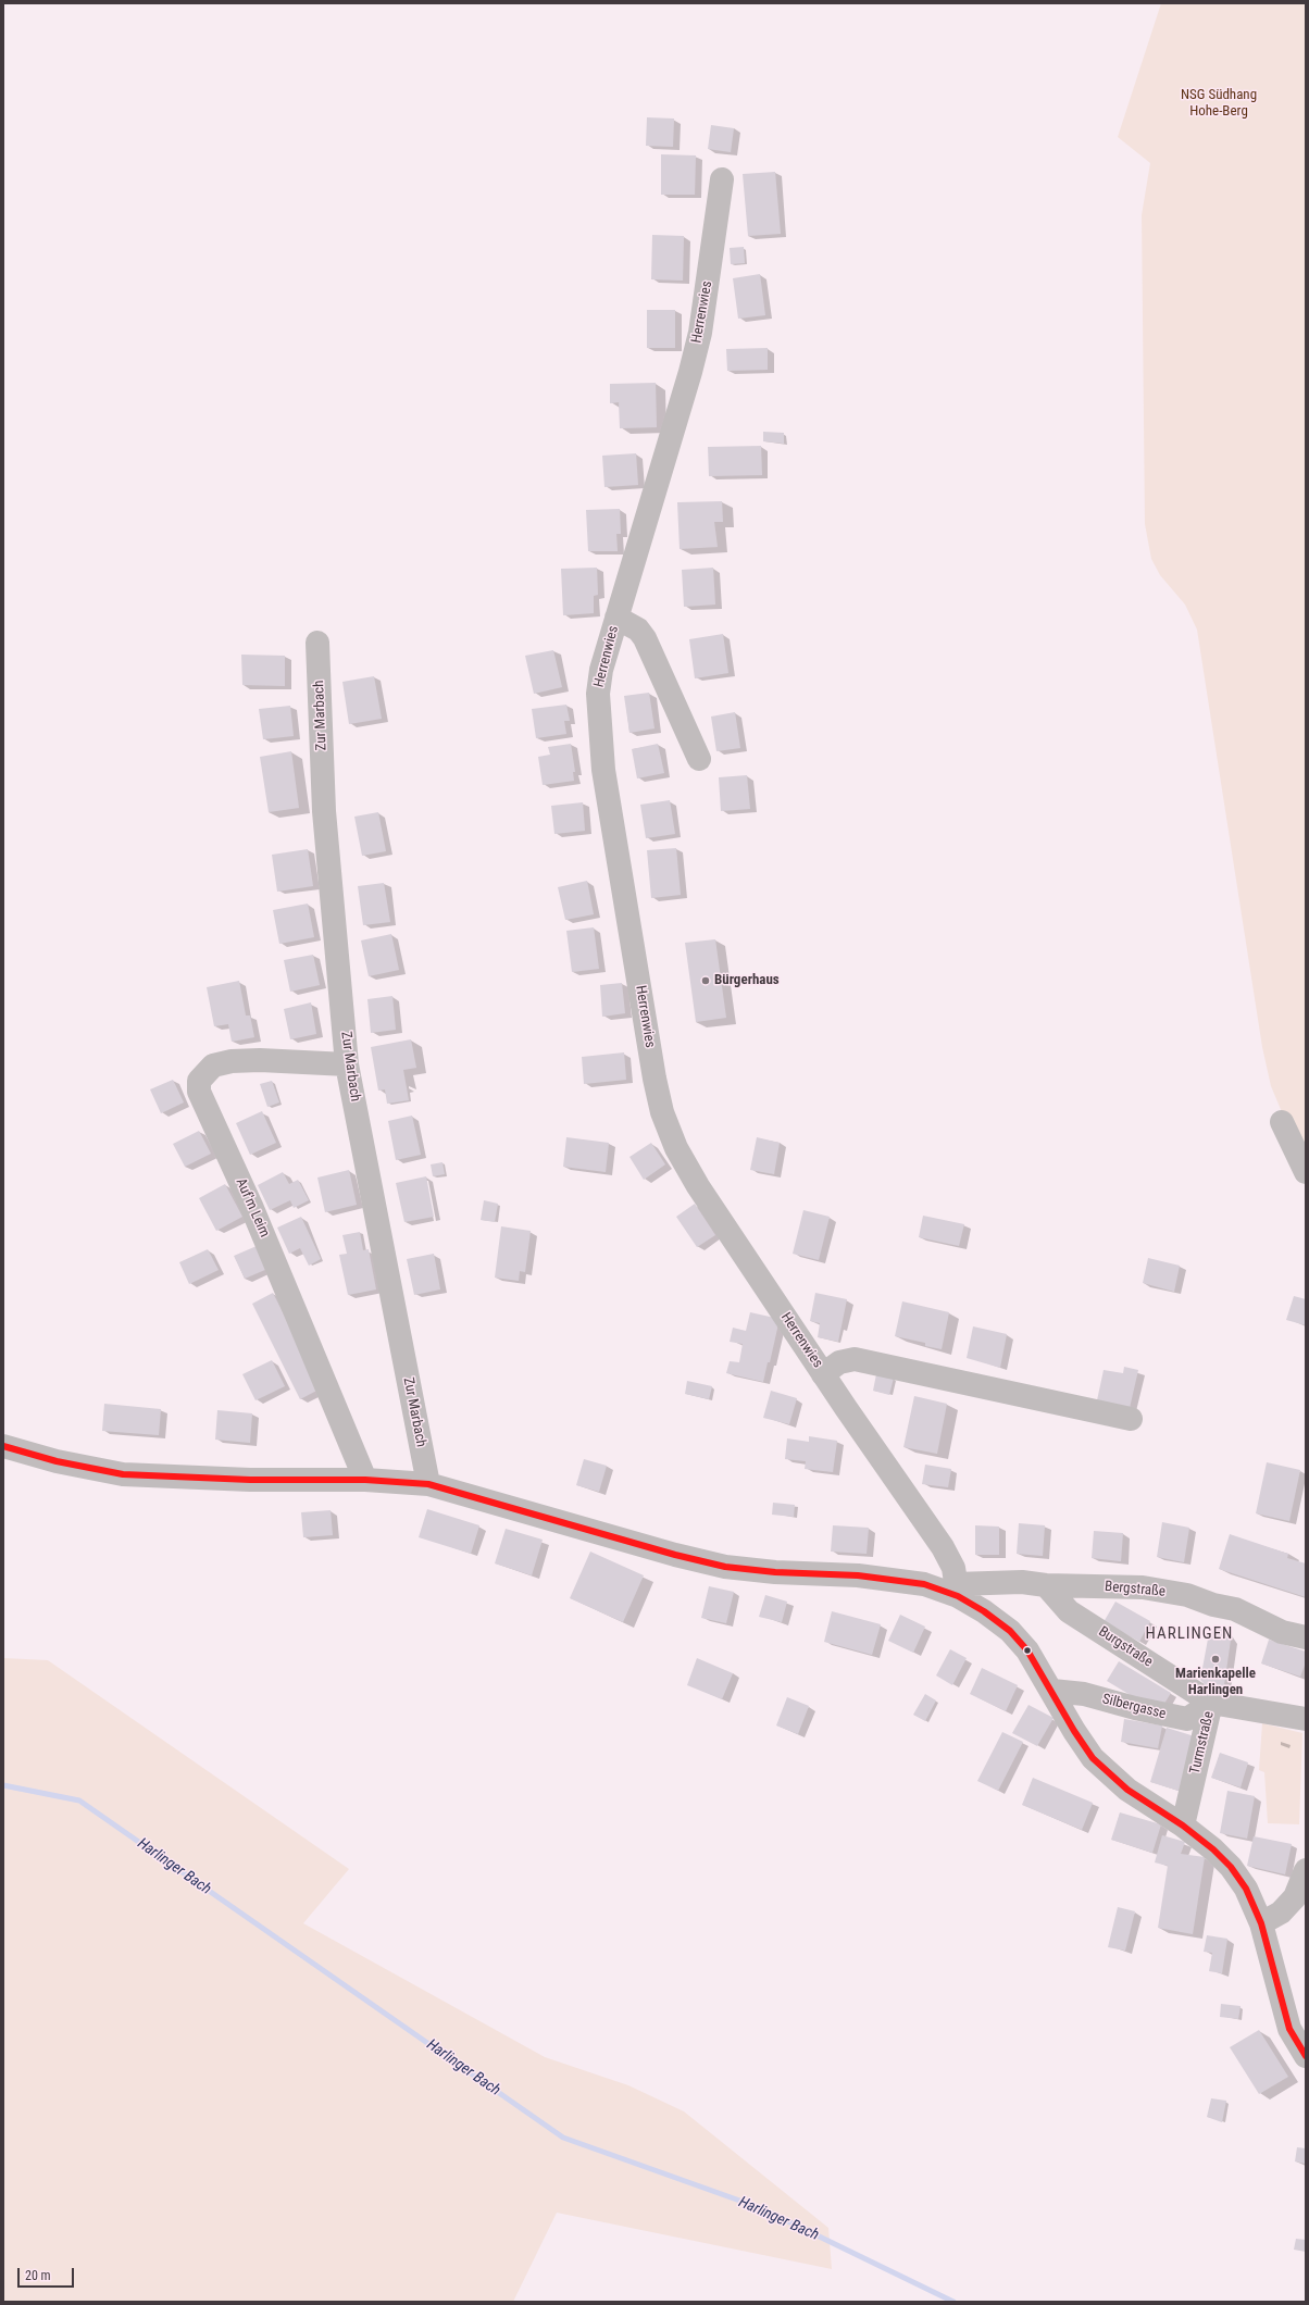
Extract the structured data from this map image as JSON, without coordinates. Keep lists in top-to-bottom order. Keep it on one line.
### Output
{"streets":{"street":["Herrenwies","Zur Marbach","Auf'm Leim","Bergstraße","Burgstraße","Silbergasse","Turmstraße"]},"crossings":[["Herrenwies","Bergstraße"],["Zur Marbach","Auf'm Leim"],["Bergstraße","Burgstraße"],["Burgstraße","Silbergasse"],["Burgstraße","Turmstraße"],["Silbergasse","Turmstraße"]],"districts":["HARLINGEN"],"water":["Harlinger Bach"],"parks":["NSG Südhang Hohe-Berg"],"places":["Bürgerhaus","Marienkapelle Harlingen"],"scale_bar":"20 m"}
